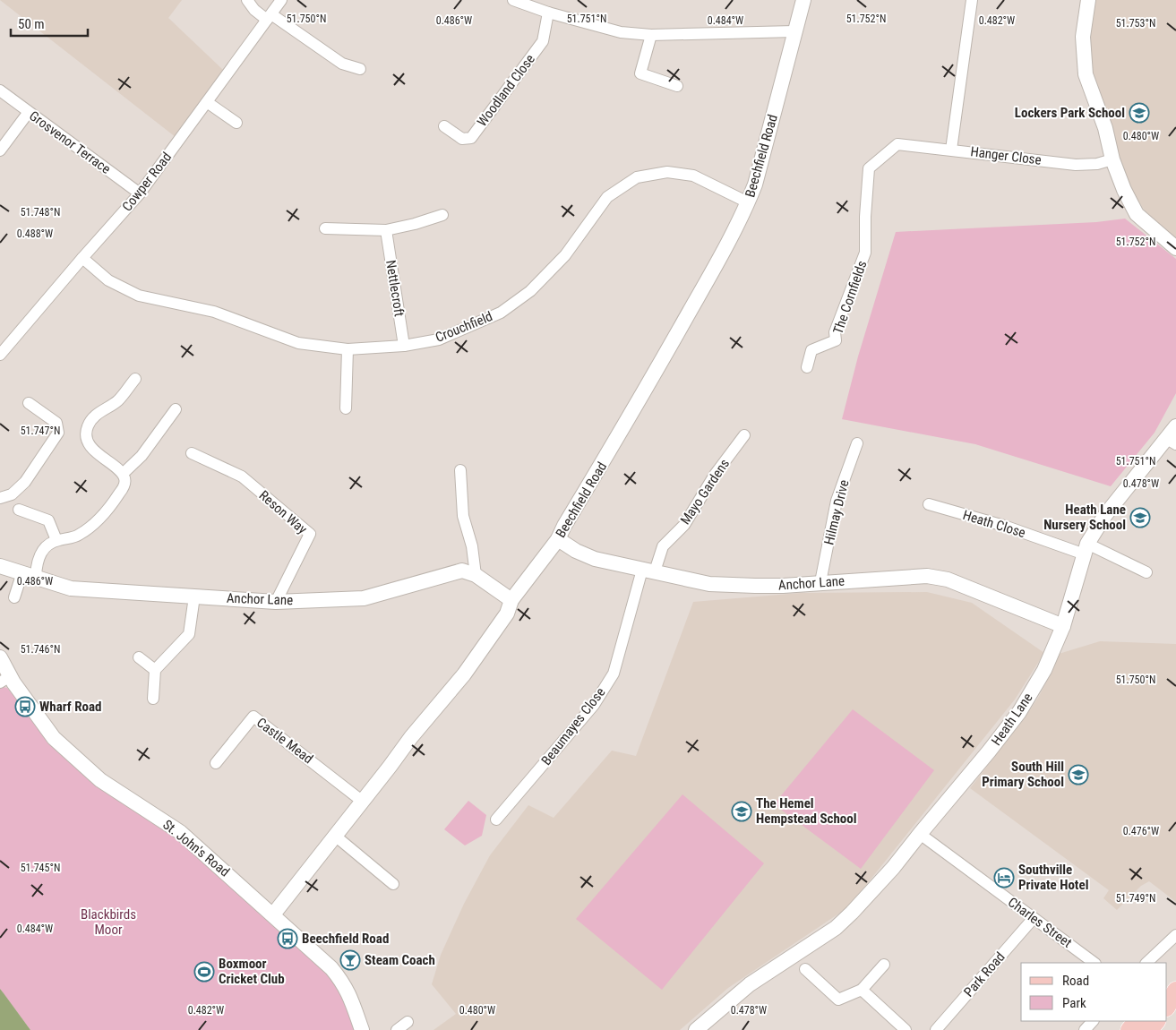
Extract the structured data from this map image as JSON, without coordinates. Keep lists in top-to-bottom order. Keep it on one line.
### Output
{"streets":{"street":["Woodland Close","Grosvenor Terrace","Beechfield Road","Hanger Close","Cowper Road","Nettlecroft","The Cornfields","Crouchfield","Mayo Gardens","Reson Way","Hilmay Drive","Heath Close","Anchor Lane","Heath Lane","Beaumayes Close","Castle Mead","St. John's Road","Charles Street","Park Road"]},"crossings":[["Grosvenor Terrace","Cowper Road"],["Beechfield Road","Crouchfield"],["Beechfield Road","Anchor Lane"],["Beechfield Road","Castle Mead"],["Beechfield Road","St. John's Road"],["Hanger Close","The Cornfields"],["Cowper Road","Crouchfield"],["Nettlecroft","Crouchfield"],["Mayo Gardens","Anchor Lane"],["Mayo Gardens","Beaumayes Close"],["Reson Way","Anchor Lane"],["Hilmay Drive","Anchor Lane"],["Heath Close","Heath Lane"],["Anchor Lane","Heath Lane"],["Anchor Lane","Beaumayes Close"],["Heath Lane","Charles Street"],["Charles Street","Park Road"]],"parks":["Blackbirds Moor"],"places":{"school or university":["Lockers Park School","Heath Lane Nursery School","South Hill Primary School","The Hemel Hempstead School"],"bus stop":["Wharf Road","Beechfield Road"],"hotel":["Southville Private Hotel"],"bar":["Steam Coach"],"sports":["Boxmoor Cricket Club"]},"legend":["Road","Park"],"scale_bar":"50 m","coordinates":["51.750°N","51.751°N","51.752°N","0.486°W","0.482°W","0.484°W","51.753°N","0.480°W","51.748°N","0.488°W","51.747°N","0.478°W","51.746°N","0.476°W","51.745°N","51.749°N"]}
